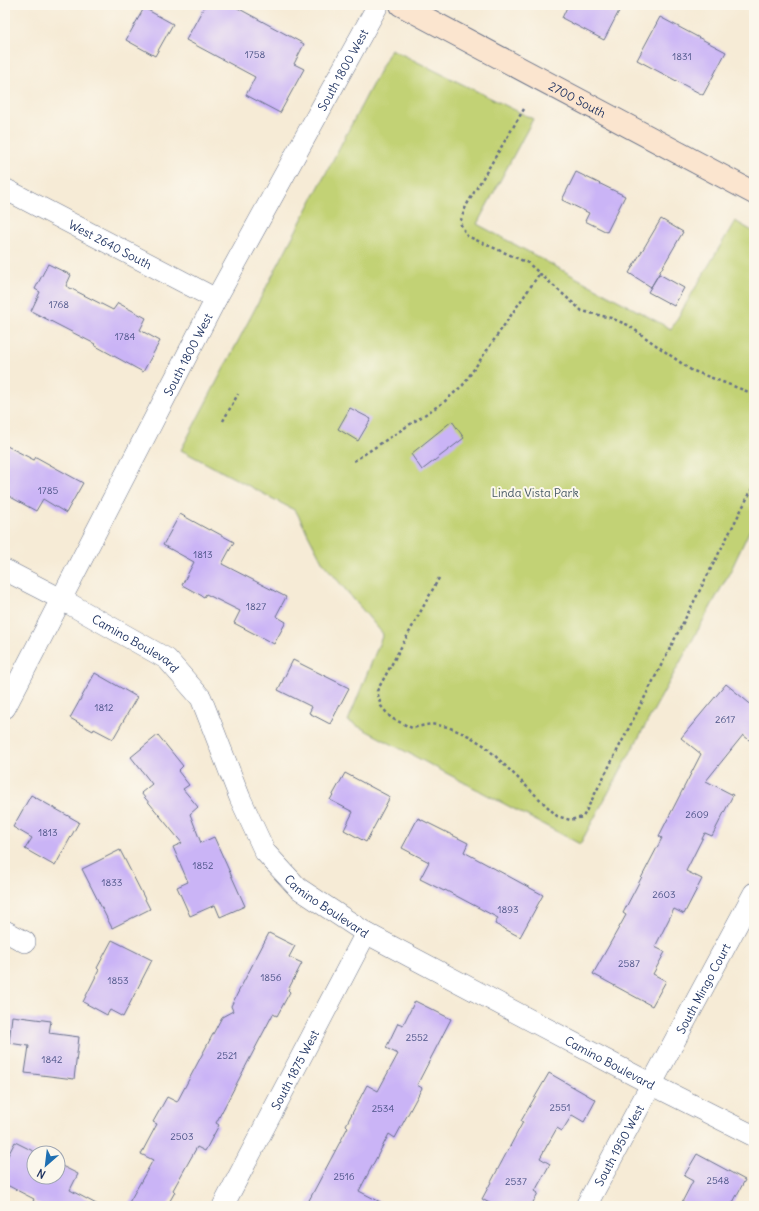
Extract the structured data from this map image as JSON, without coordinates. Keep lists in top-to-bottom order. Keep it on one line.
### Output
{"streets":{"main road":["2700 South"],"street":["South 1800 West","West 2640 South","Camino Boulevard","South Mingo Court","South 1875 West","South 1950 West"]},"crossings":[["South 1800 West","West 2640 South"],["South 1800 West","Camino Boulevard"],["Camino Boulevard","South Mingo Court"],["Camino Boulevard","South 1875 West"],["Camino Boulevard","South 1950 West"],["South Mingo Court","South 1950 West"]],"parks":["Linda Vista Park"],"house_numbers":["1758","1831","1768","1784","1785","1813","1827","1812","2617","2609","1813","1852","1833","2603","1893","2587","1856","1853","2552","2521","1842","2551","2534","2503","2516","2548","2537"],"north":"bottom left"}
